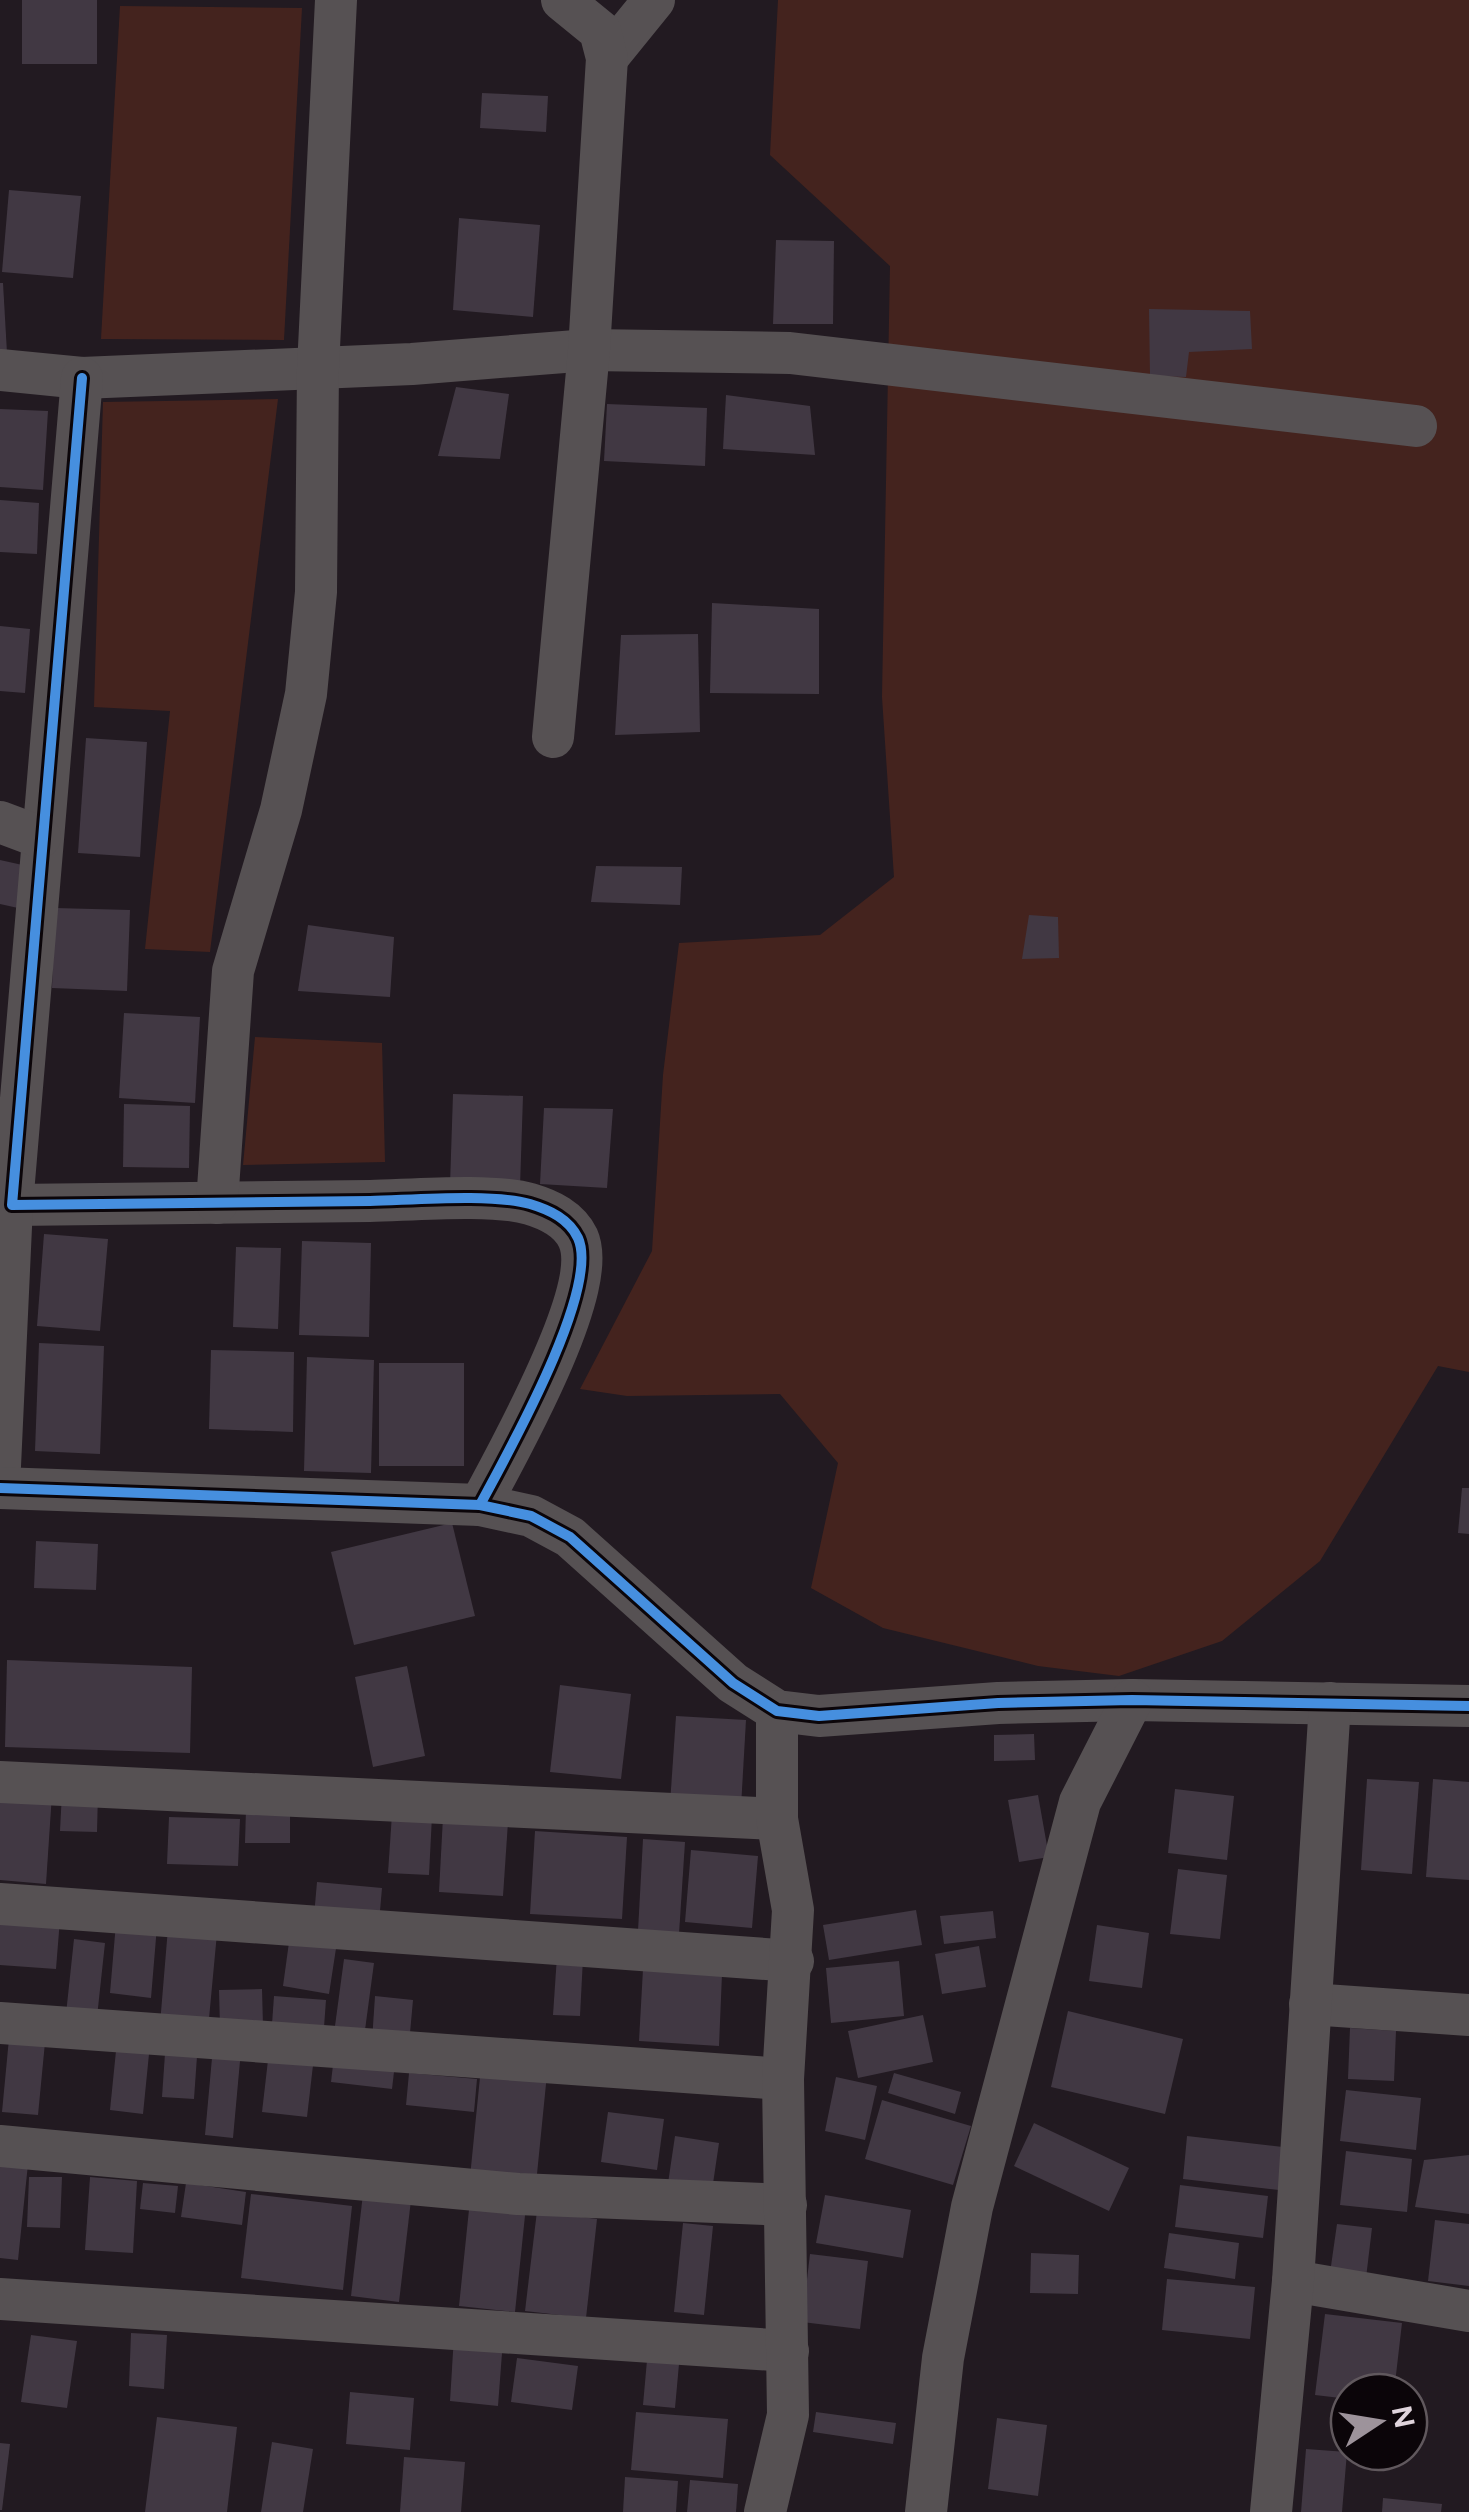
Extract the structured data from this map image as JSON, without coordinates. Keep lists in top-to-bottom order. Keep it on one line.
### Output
{"north":"right"}
